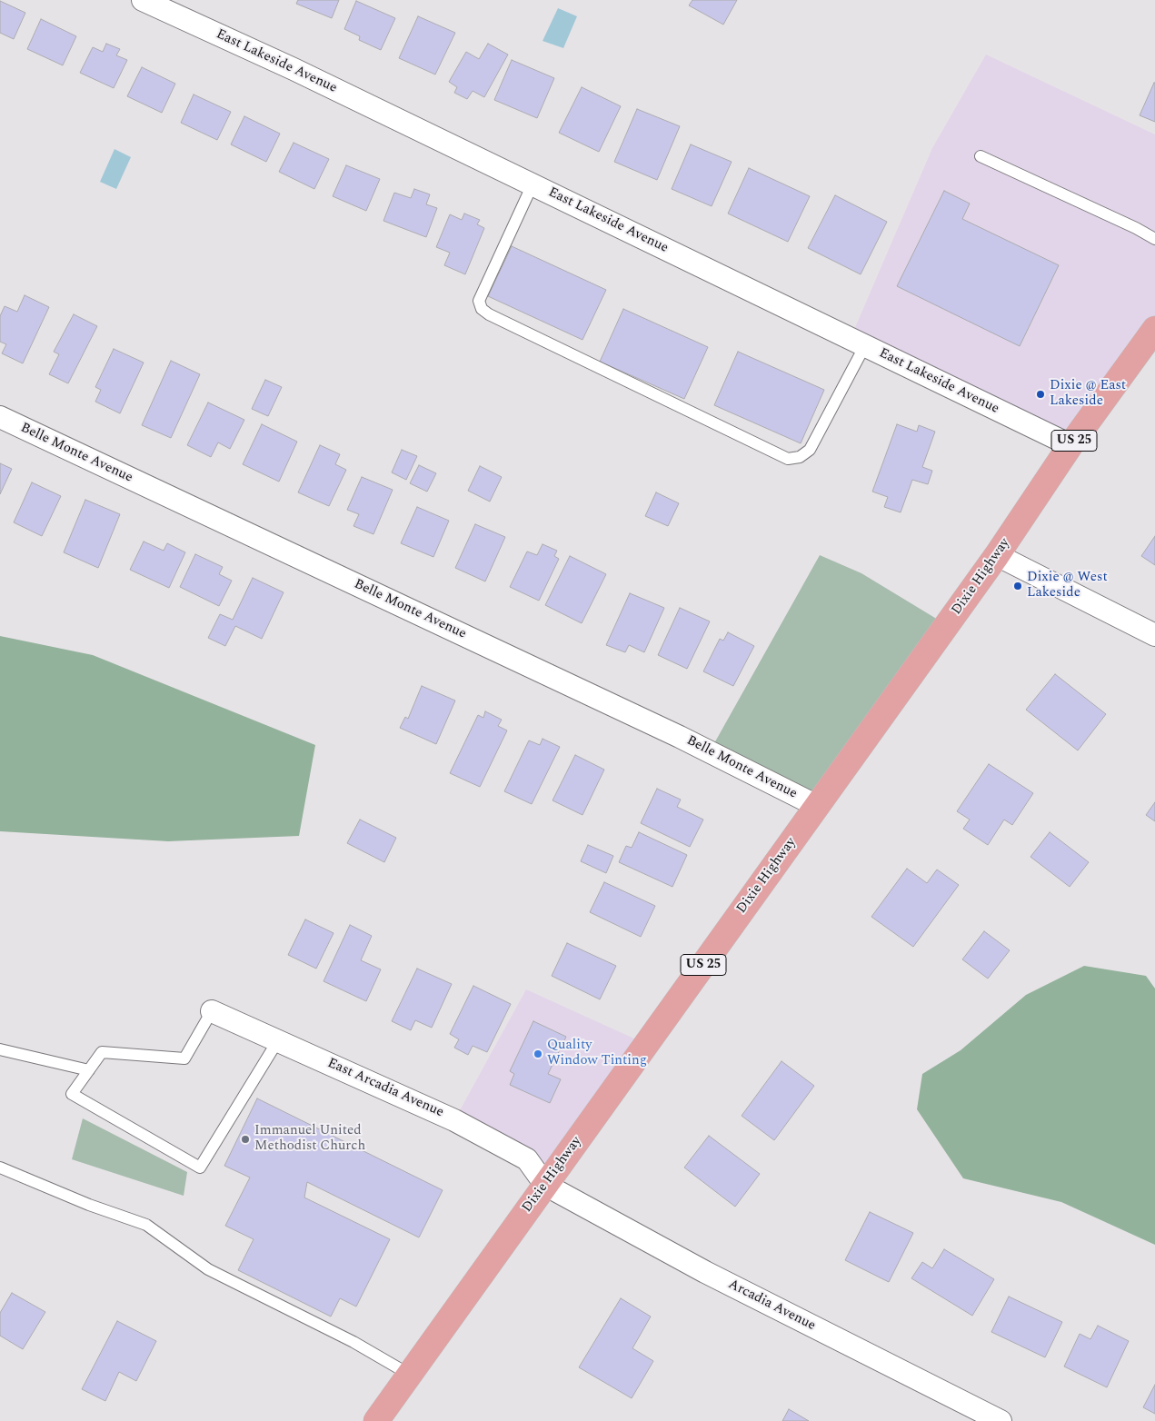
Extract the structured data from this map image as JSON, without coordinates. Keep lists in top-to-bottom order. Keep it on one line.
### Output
{"streets":{"main road":["US 25","Dixie Highway"],"street":["East Lakeside Avenue","Belle Monte Avenue","East Arcadia Avenue","Arcadia Avenue"]},"crossings":[["East Lakeside Avenue","Dixie Highway"],["Belle Monte Avenue","Dixie Highway"],["Dixie Highway","East Arcadia Avenue"],["Dixie Highway","Arcadia Avenue"],["East Arcadia Avenue","Arcadia Avenue"]],"places":["Dixie @ East Lakeside","Dixie @ West Lakeside","Quality Window Tinting","Immanuel United Methodist Church"]}
